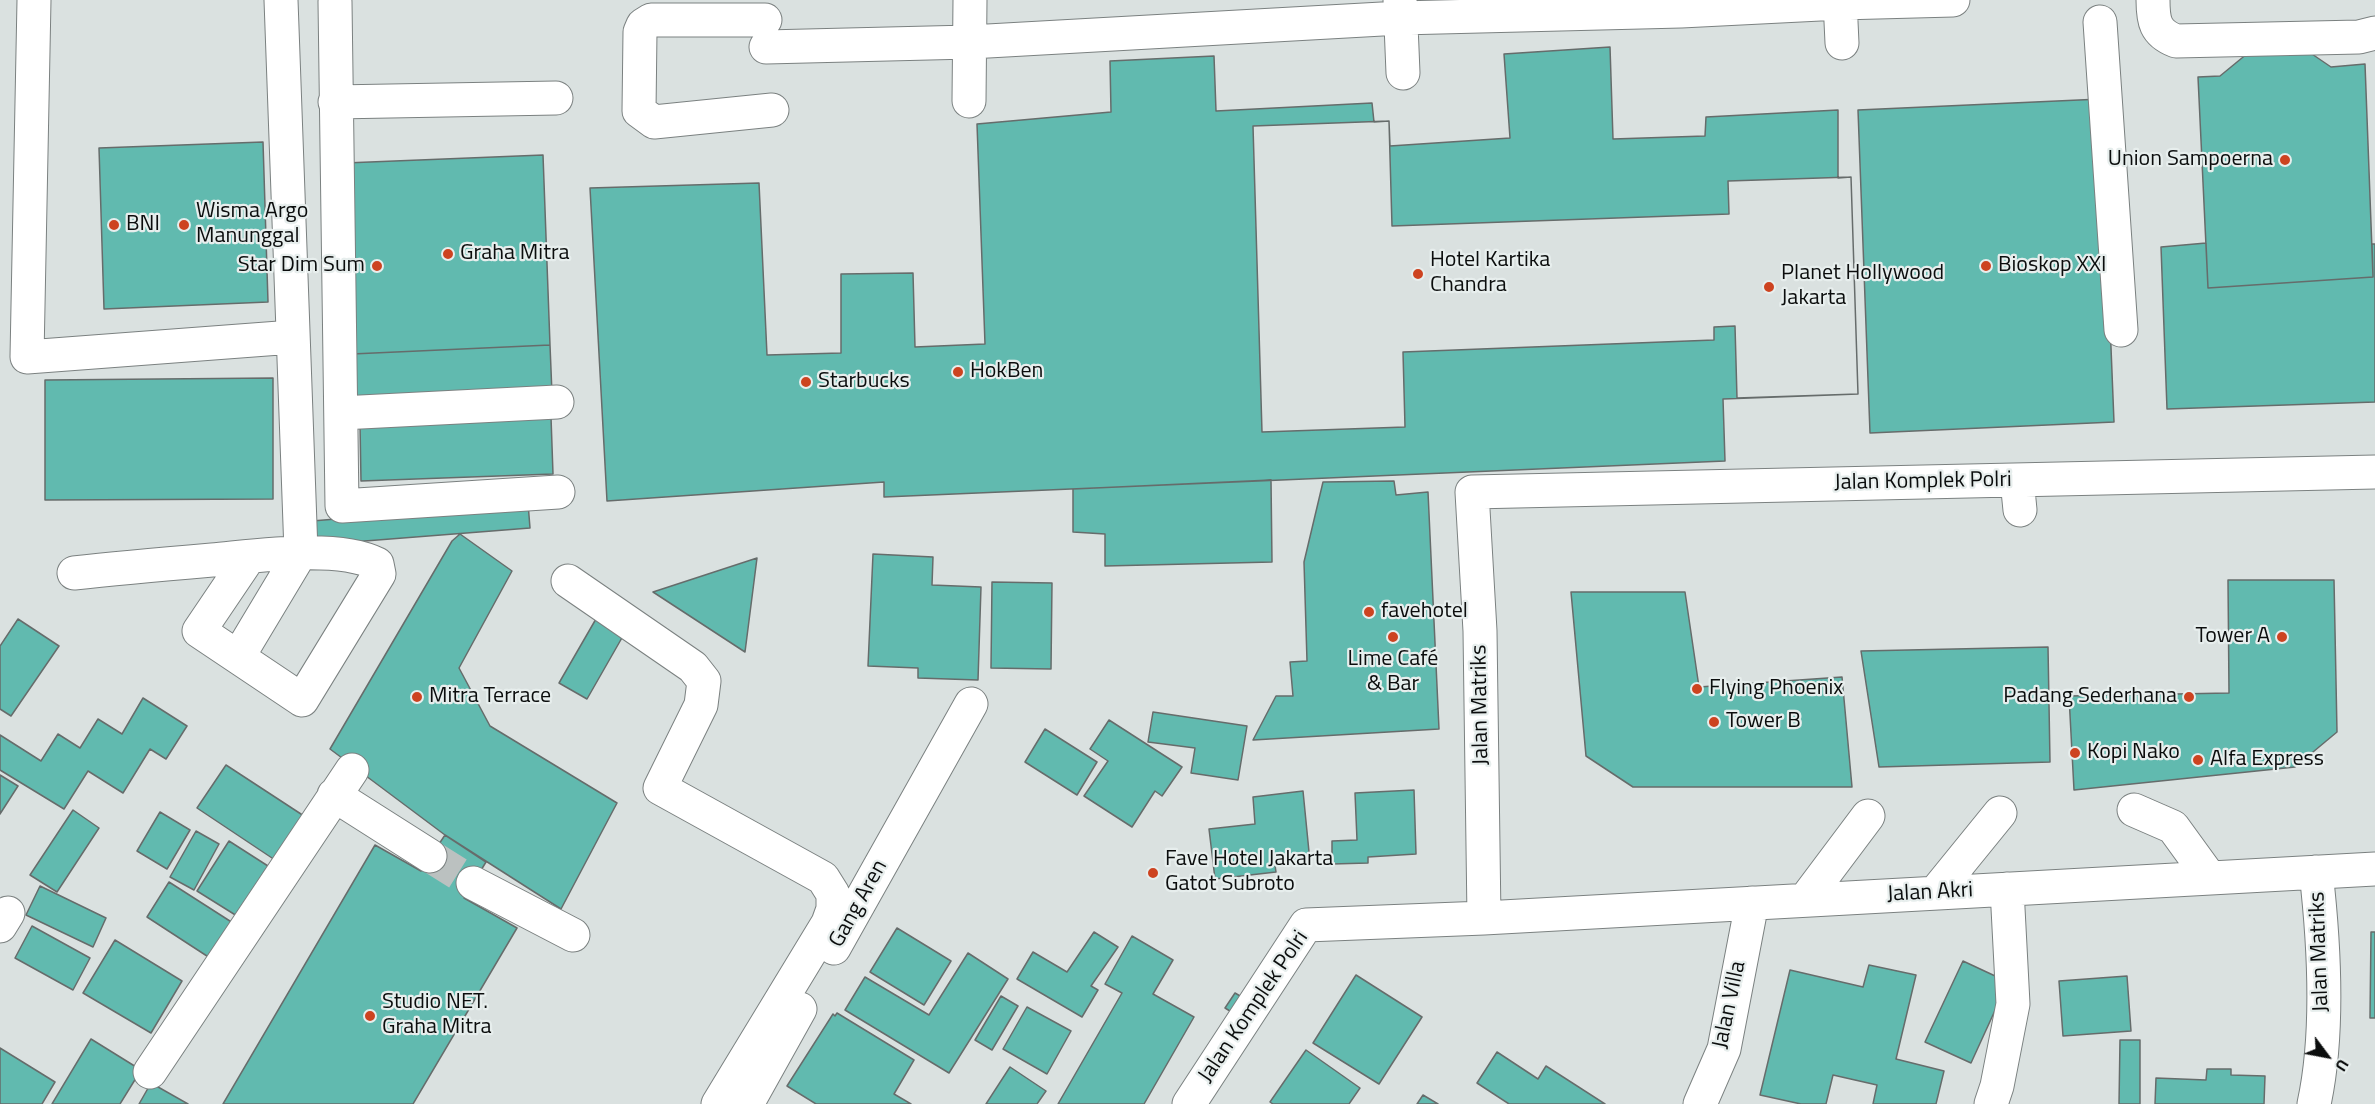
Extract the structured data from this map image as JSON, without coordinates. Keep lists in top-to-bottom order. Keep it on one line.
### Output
{"streets":{"street":["Jalan Komplek Polri","Jalan Matriks","Jalan Akri","Gang Aren","Jalan Villa"]},"crossings":[["Jalan Komplek Polri","Jalan Matriks"],["Jalan Komplek Polri","Jalan Akri"],["Jalan Matriks","Jalan Akri"],["Jalan Akri","Jalan Villa"]],"places":["Union Sampoerna","BNI","Wisma Argo Manunggal","Graha Mitra","Star Dim Sum","Bioskop XXI","Hotel Kartika Chandra","Planet Hollywood Jakarta","HokBen","Starbucks","favehotel","Lime Café & Bar","Tower A","Flying Phoenix","Mitra Terrace","Padang Sederhana","Tower B","Kopi Nako","Alfa Express","Fave Hotel Jakarta Gatot Subroto","Studio NET. Graha Mitra"],"north":"bottom right"}
